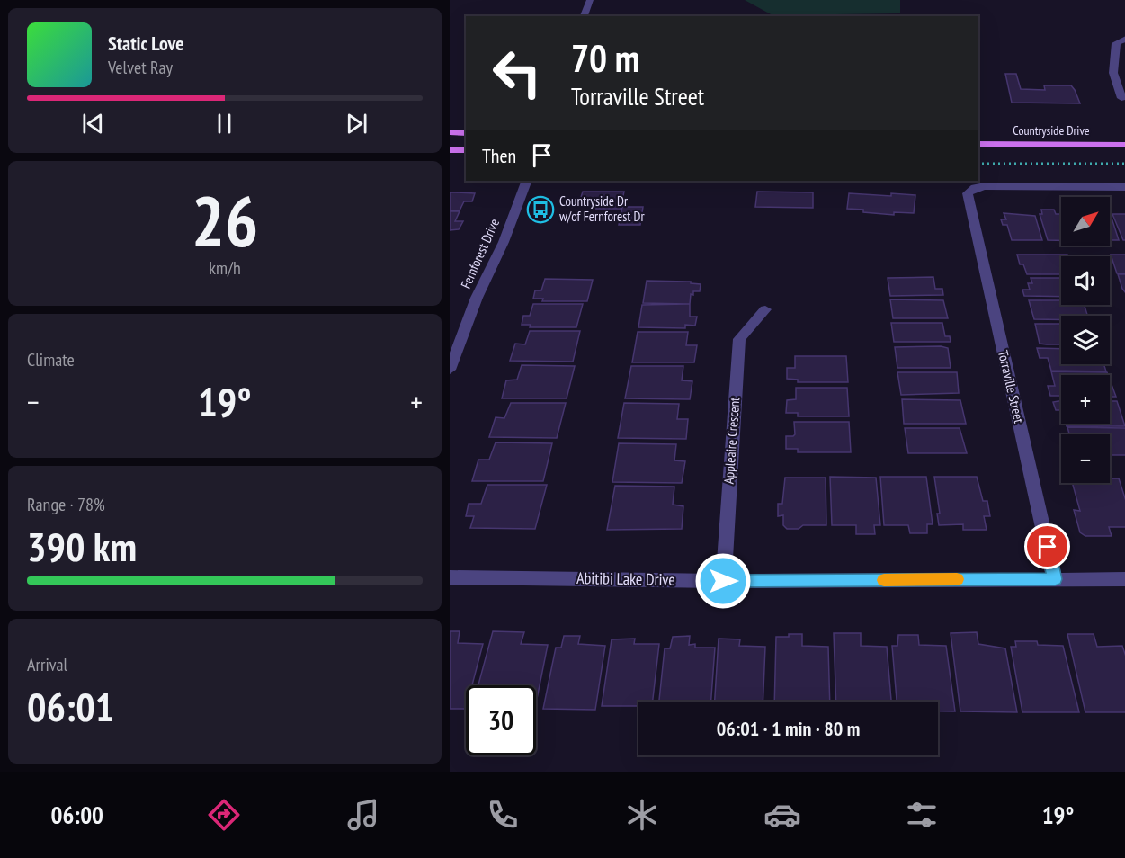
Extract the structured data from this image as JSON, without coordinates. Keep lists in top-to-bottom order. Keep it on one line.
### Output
{"streets":{"main road":["Countryside Drive"],"street":["Fernforest Drive","Torraville Street","Appleaire Crescent","Abitibi Lake Drive"]},"crossings":[["Torraville Street","Abitibi Lake Drive"],["Appleaire Crescent","Abitibi Lake Drive"]],"places":{"bus stop":["Countryside Dr w/of Fernforest Dr"]},"north":"top right","page":{"turn":["70 m","Torraville Street"],"song":["Static Love","Velvet Ray"],"then":"Then","tile":[["26","km/h"],"Climate",["Range · 78%","390 km"],["Arrival","06:01"]],"map_buttons":["+","−"],"heat":["−","19°","+"],"limit":"30","trip":"06:01 · 1 min · 80 m","tabs":["06:00","19°"]}}
